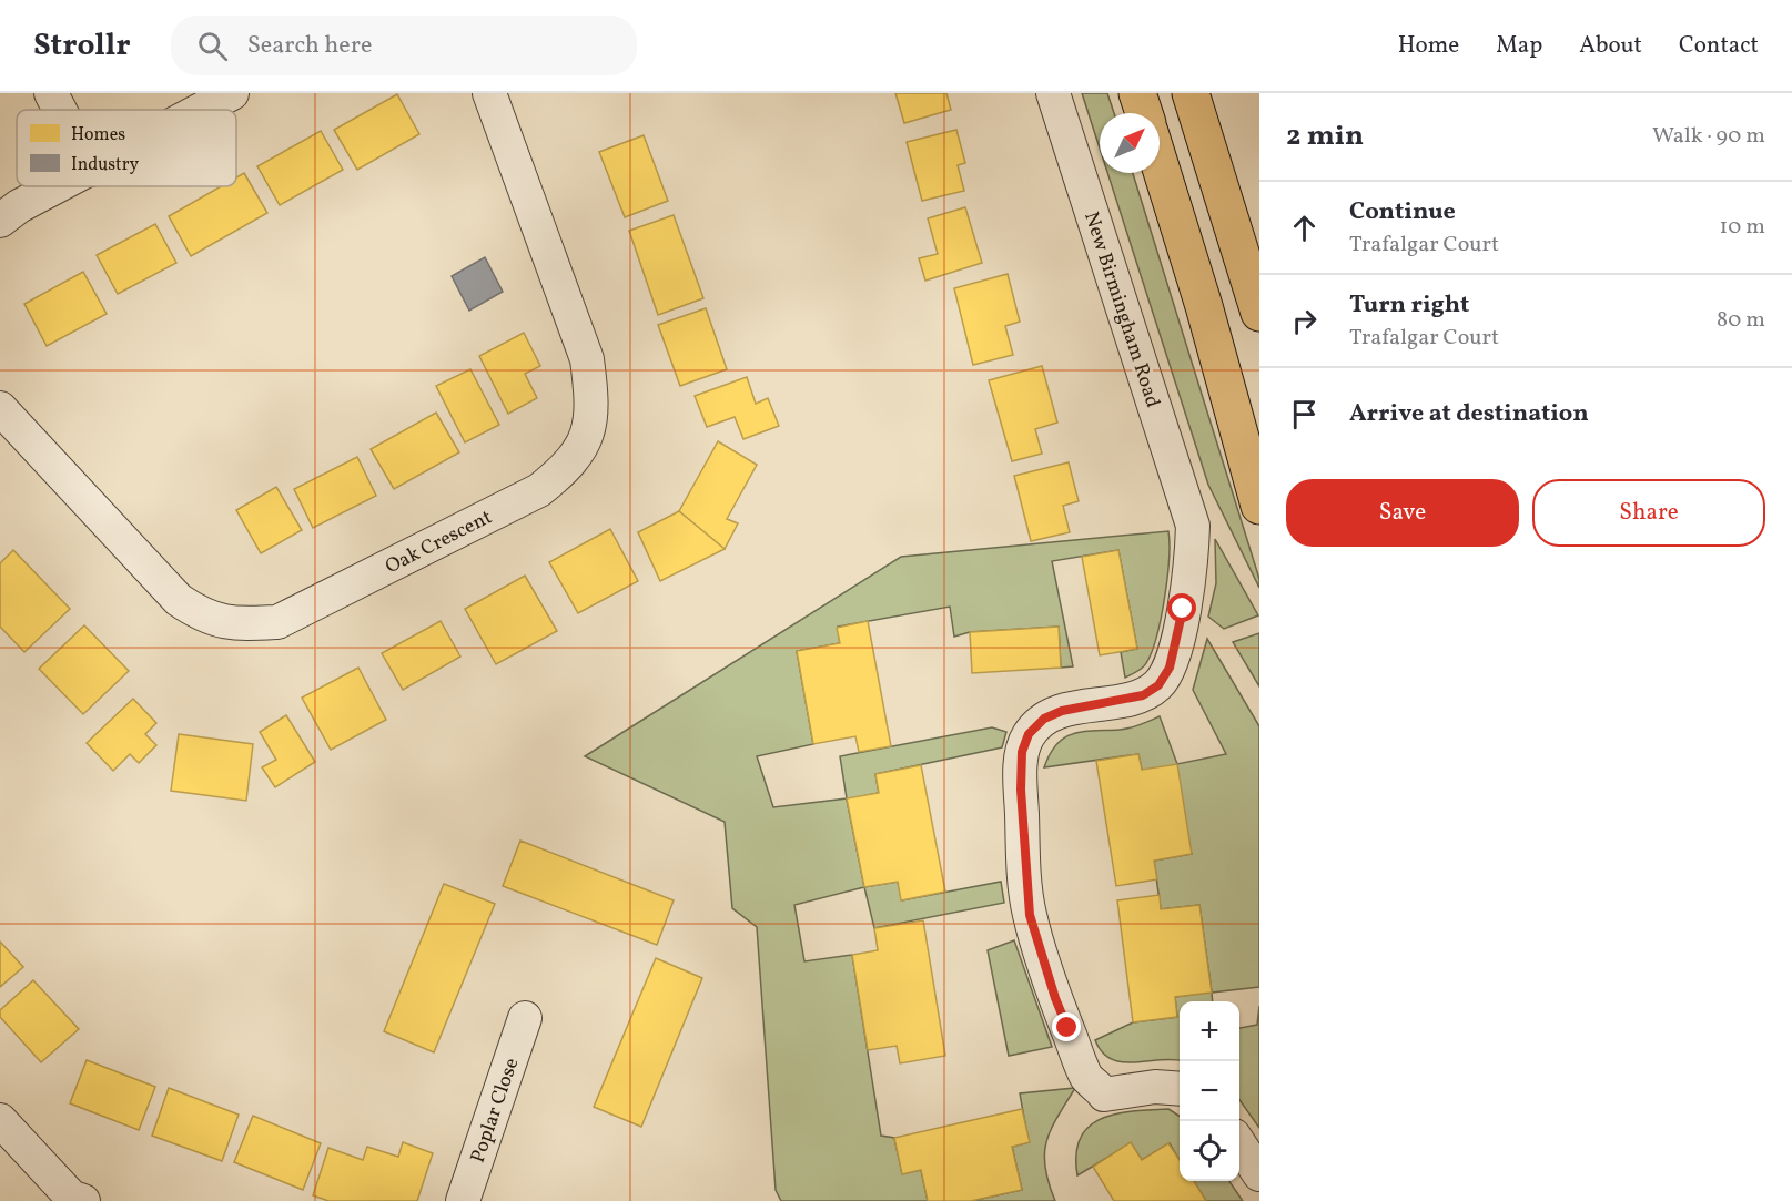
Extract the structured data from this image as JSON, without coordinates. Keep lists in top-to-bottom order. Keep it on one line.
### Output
{"streets":{"street":["New Birmingham Road","Oak Crescent","Poplar Close"]},"legend":["Homes","Industry"],"north":"top right","page":{"header":"Strollr","search":"Search here","nav":["Home","Map","About","Contact"],"heading":["2 min","Walk · 90 m"],"list":[["Continue","Trafalgar Court","10 m"],["Turn right","Trafalgar Court","80 m"],"Arrive at destination"],"buttons":["Save","Share"],"map_buttons":["+","−"]}}
